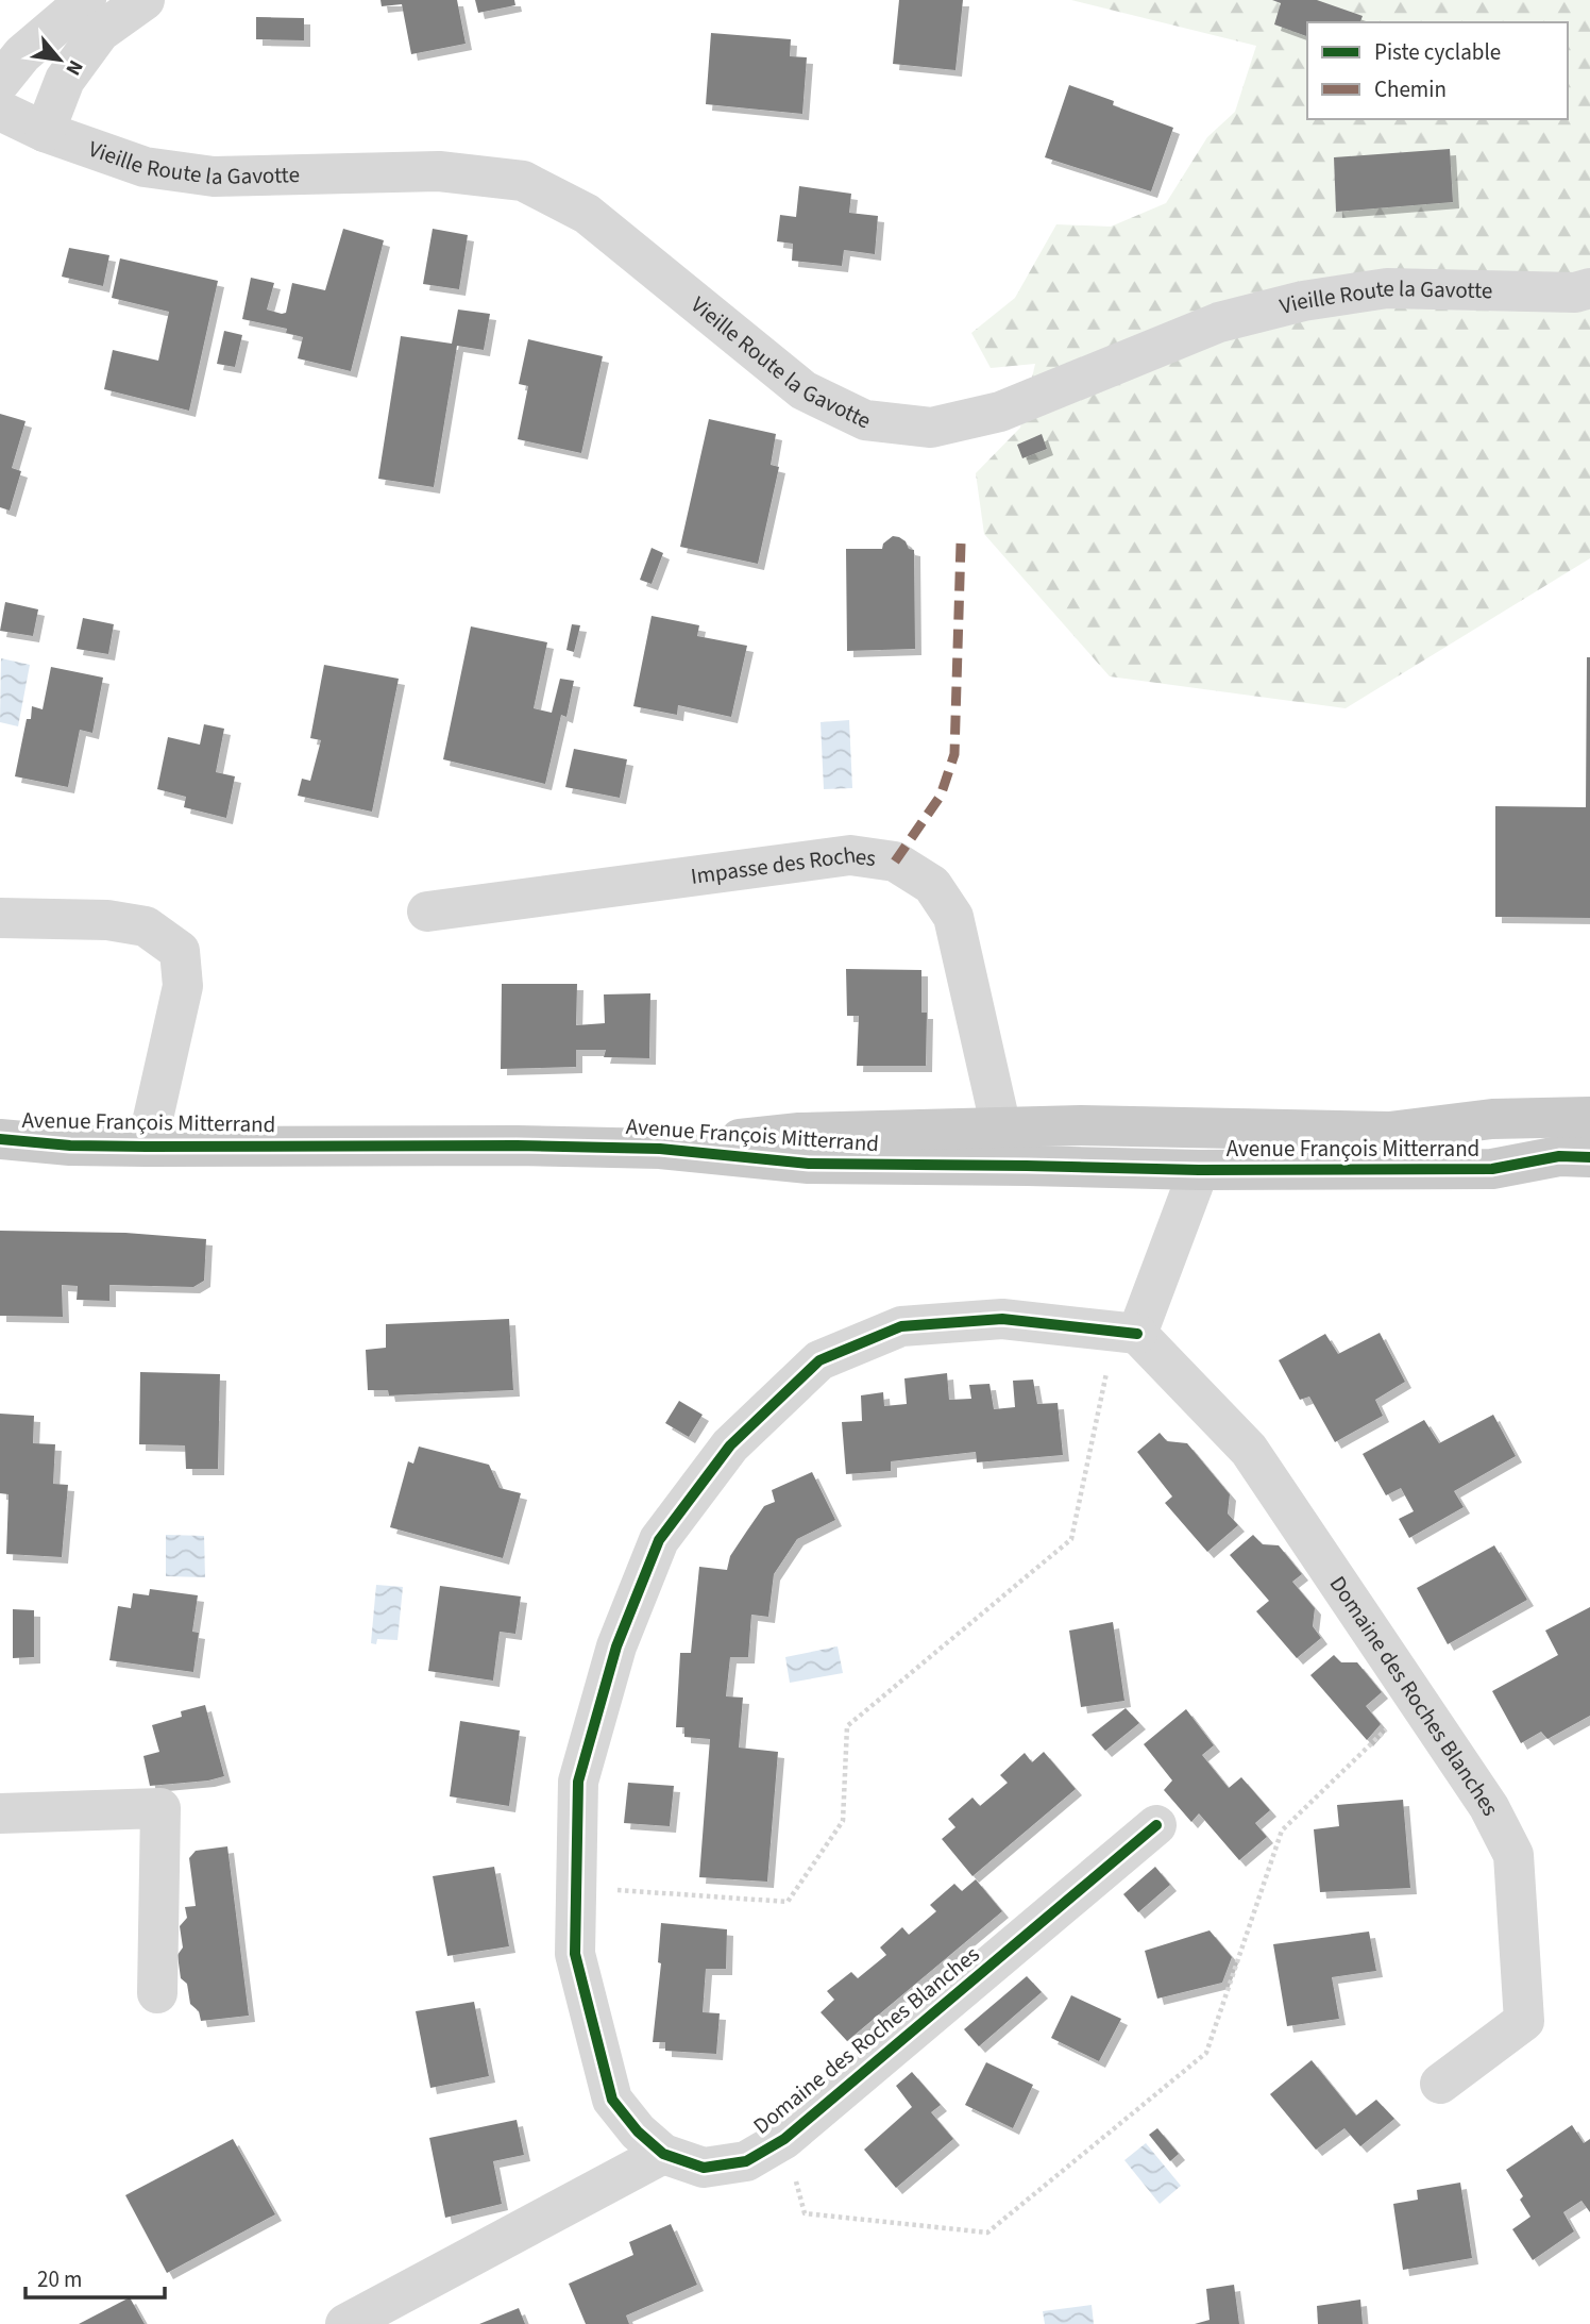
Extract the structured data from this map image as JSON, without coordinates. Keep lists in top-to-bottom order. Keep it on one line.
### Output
{"streets":{"main road":["Avenue François Mitterrand"],"street":["Vieille Route la Gavotte","Impasse des Roches","Domaine des Roches Blanches"]},"crossings":[["Impasse des Roches","Avenue François Mitterrand"]],"legend":["Piste cyclable","Chemin"],"scale_bar":"20 m","north":"bottom right"}
